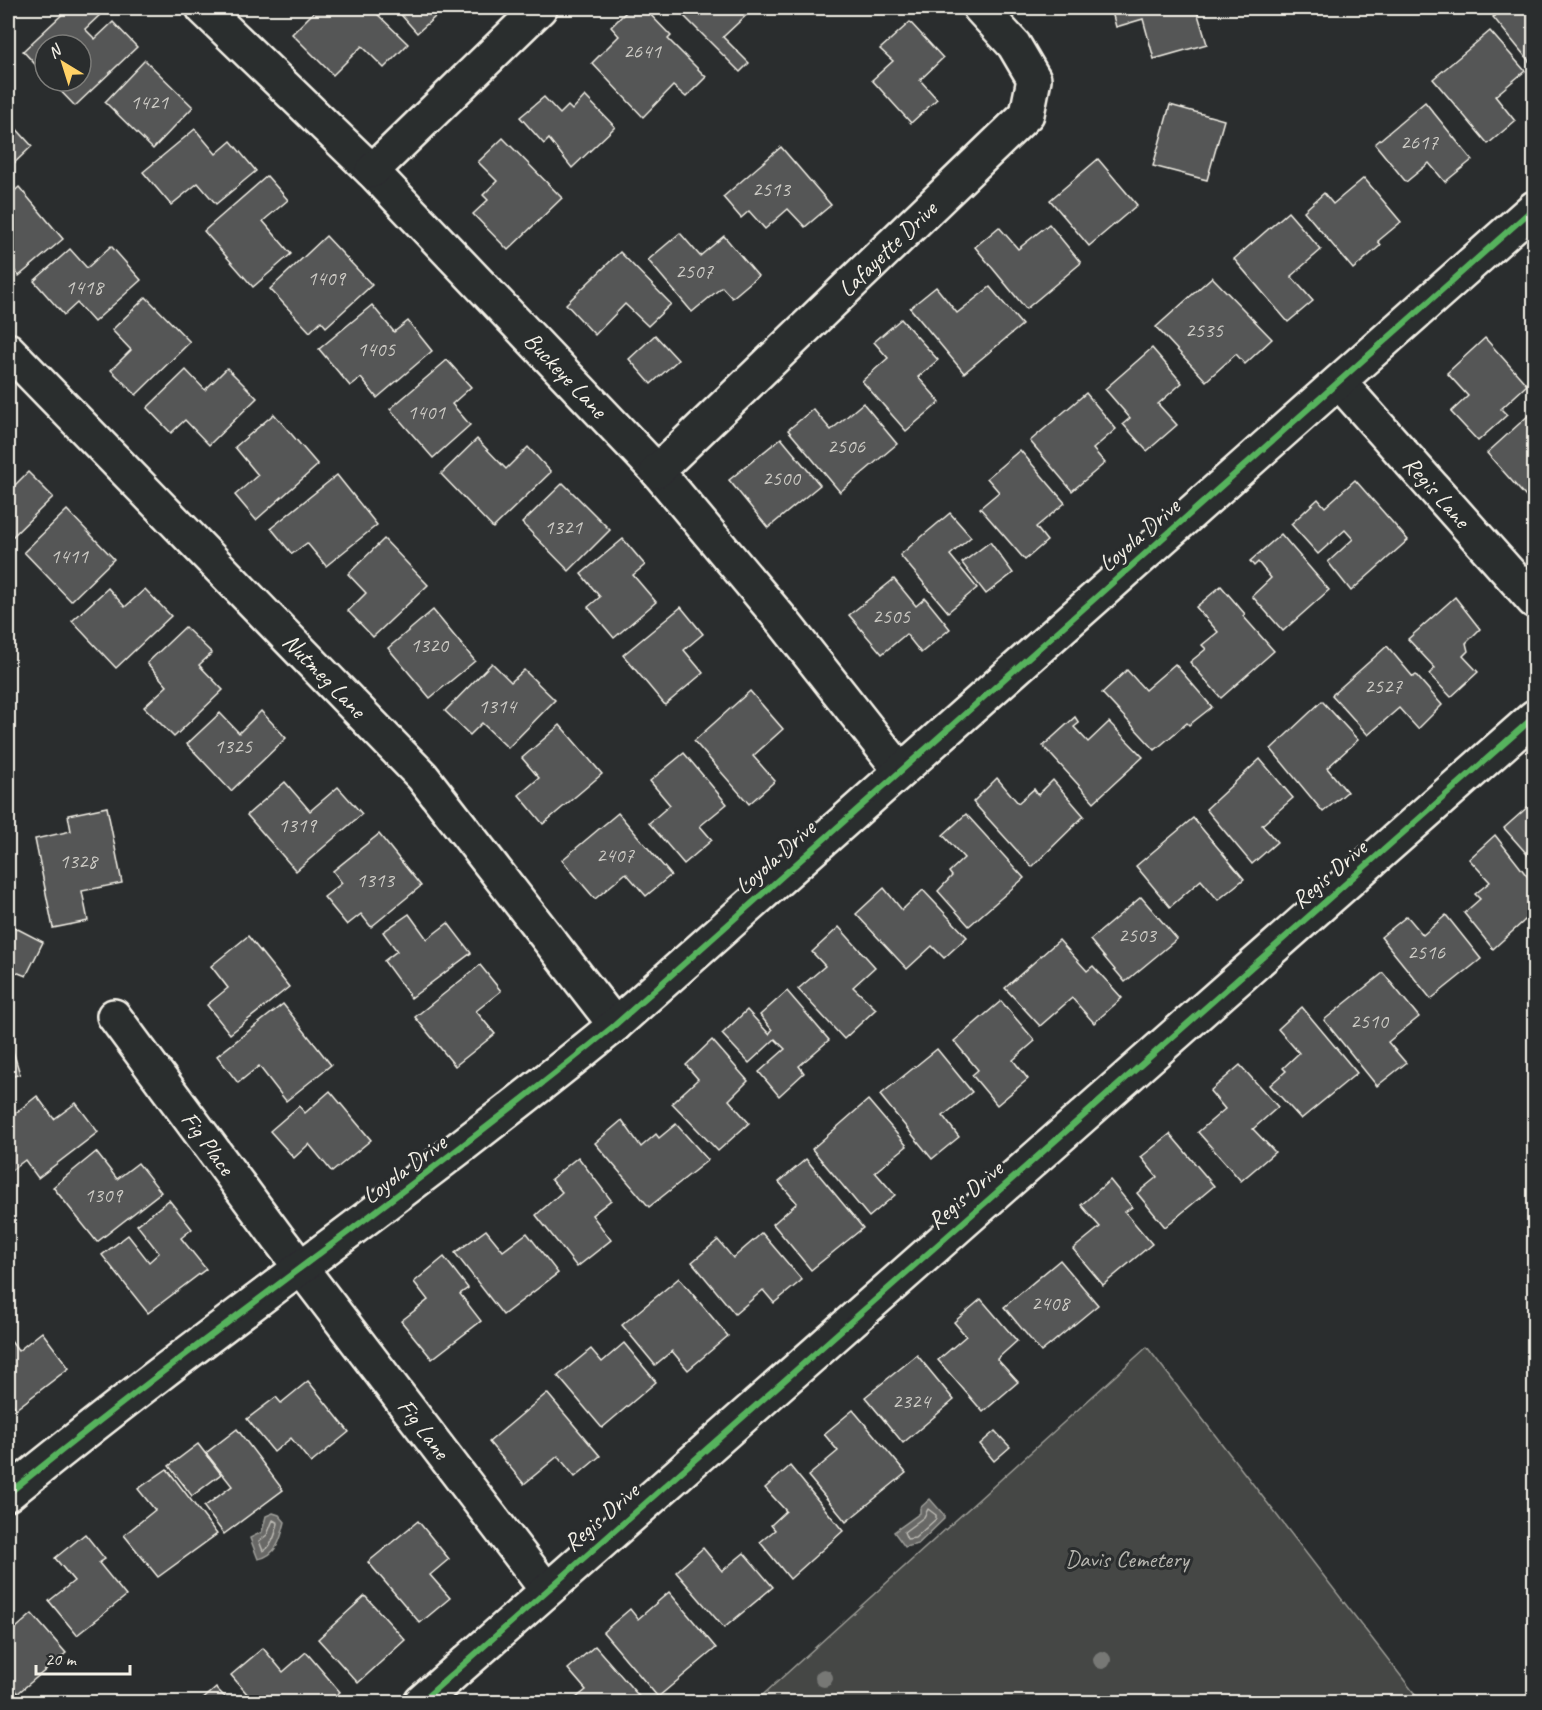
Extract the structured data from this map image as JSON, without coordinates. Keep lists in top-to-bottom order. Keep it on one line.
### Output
{"streets":{"street":["Lafayette Drive","Buckeye Lane","Regis Lane","Loyola Drive","Nutmeg Lane","Regis Drive","Fig Place","Fig Lane"]},"crossings":[["Lafayette Drive","Buckeye Lane"],["Buckeye Lane","Loyola Drive"],["Regis Lane","Loyola Drive"],["Loyola Drive","Nutmeg Lane"],["Loyola Drive","Fig Place"],["Loyola Drive","Fig Lane"],["Regis Drive","Fig Lane"],["Fig Place","Fig Lane"]],"parks":["Davis Cemetery"],"house_numbers":["2641","1421","2617","2513","2507","1409","1418","2535","1405","1401","2506","2500","1321","1411","2505","1320","2527","1314","1325","1319","2407","1328","1313","2503","2516","2510","1309","2408","2324"],"scale_bar":"20 m","north":"top left"}
